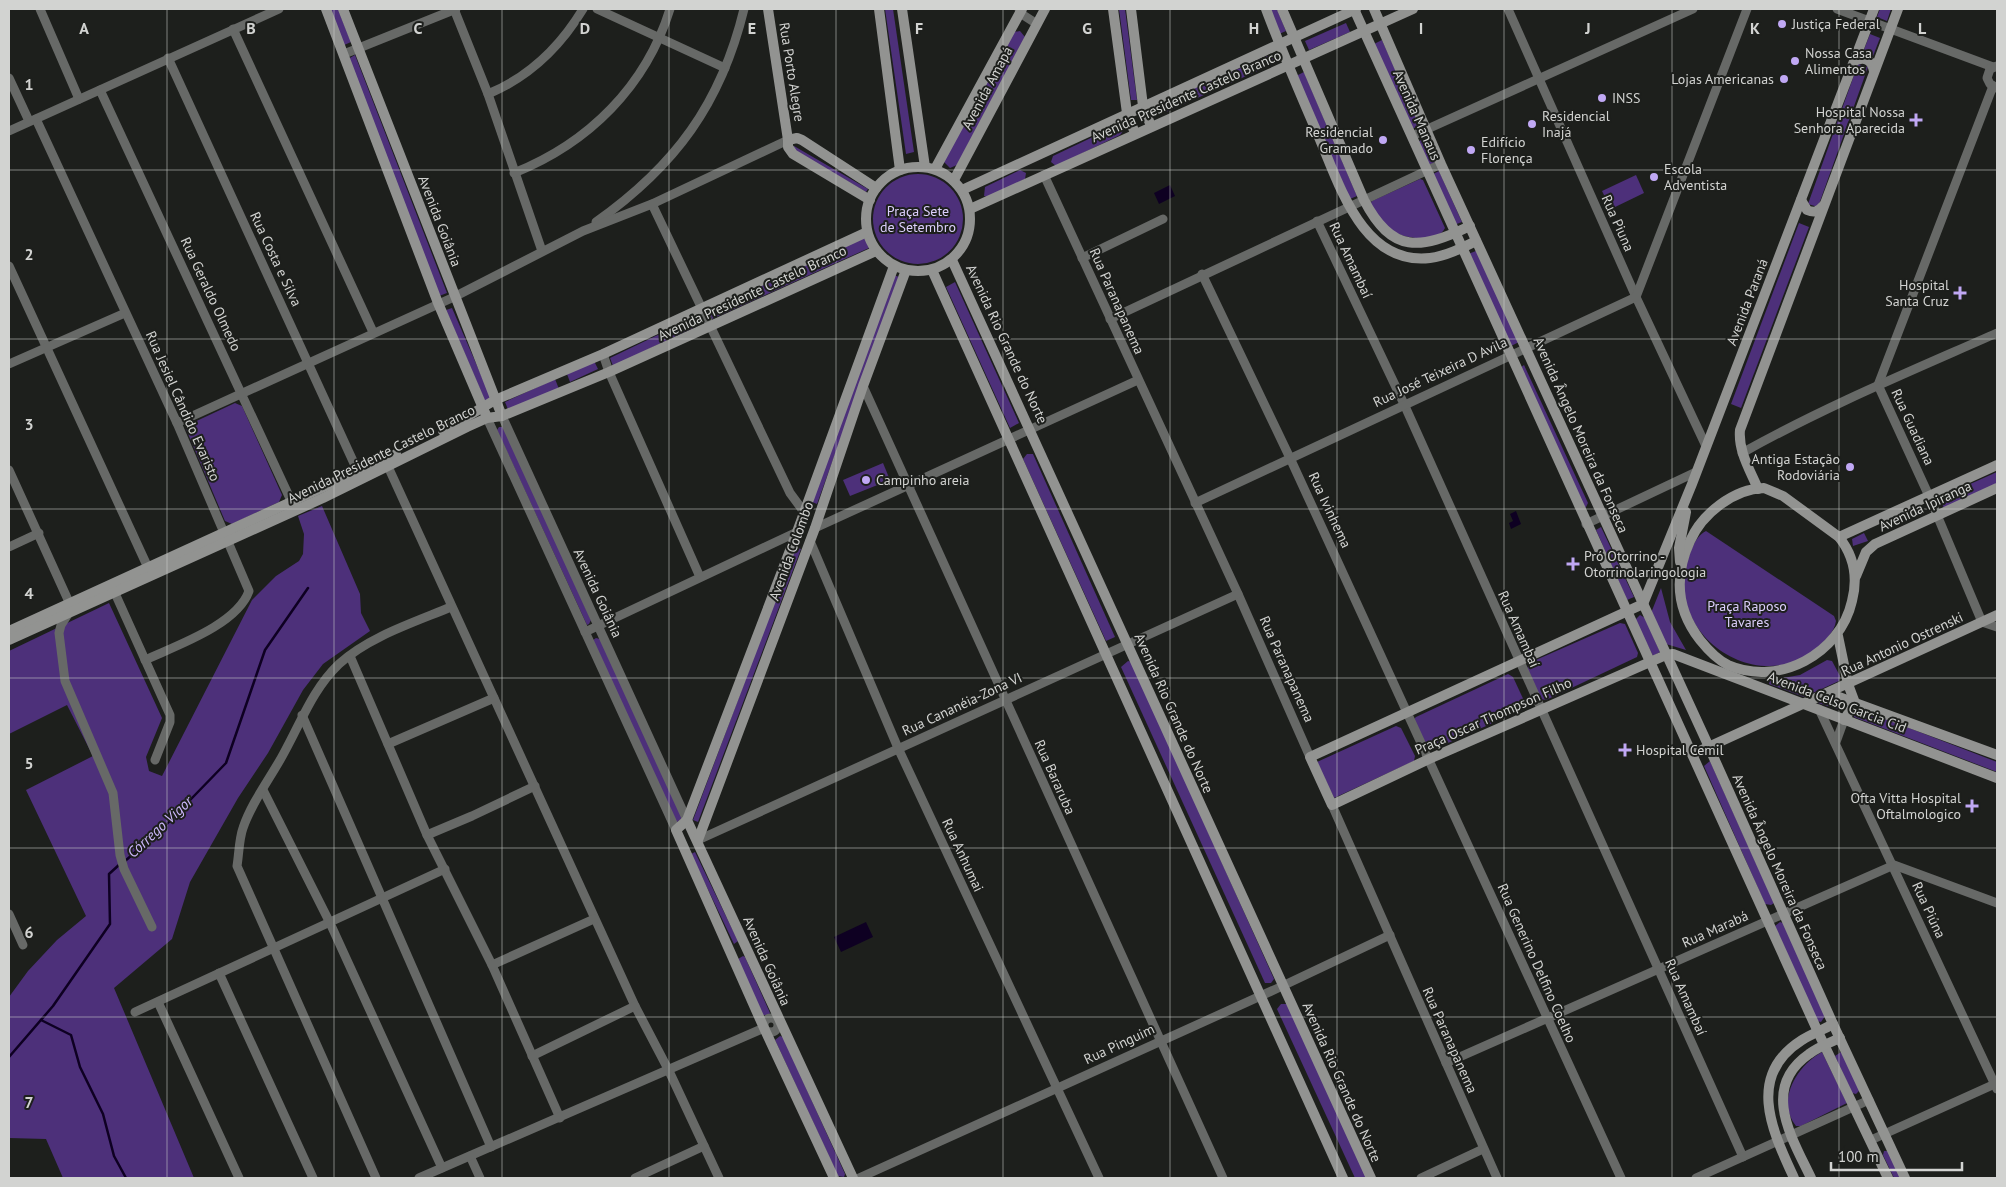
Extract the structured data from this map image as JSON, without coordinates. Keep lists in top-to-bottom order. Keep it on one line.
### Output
{"streets":{"street":["Rua Porto Alegre","Avenida Amapá","Avenida Presidente Castelo Branco","Avenida Manaus","Avenida Goiânia","Rua Piuna","Rua Costa e Silva","Rua Amambaí","Rua Geraldo Olmedo","Rua Paranapanema","Avenida Paraná","Avenida Rio Grande do Norte","Rua José Teixeira D Avila","Rua Jesiel Cândido Evaristo","Rua Guadiana","Avenida Ângelo Moreira da Fonseca","Avenida Ipiranga","Rua Ivinhema","Avenida Colombo","Rua Antonio Ostrenski","Avenida Celso Garcia Cid","Rua Cananéia-Zona VI","Praça Oscar Thompson Filho","Rua Bararuba","Rua Anhumai","Rua Piúna","Rua Marabá","Rua Generino Delfino Coelho","Rua Pinguim"]},"crossings":[["Avenida Amapá","Avenida Presidente Castelo Branco"],["Avenida Amapá","Avenida Rio Grande do Norte"],["Avenida Amapá","Avenida Colombo"],["Avenida Presidente Castelo Branco","Avenida Manaus"],["Avenida Presidente Castelo Branco","Avenida Goiânia"],["Avenida Presidente Castelo Branco","Rua Costa e Silva"],["Avenida Presidente Castelo Branco","Rua Geraldo Olmedo"],["Avenida Presidente Castelo Branco","Rua Paranapanema"],["Avenida Presidente Castelo Branco","Avenida Rio Grande do Norte"],["Avenida Presidente Castelo Branco","Rua Jesiel Cândido Evaristo"],["Avenida Presidente Castelo Branco","Avenida Colombo"],["Avenida Manaus","Rua José Teixeira D Avila"],["Avenida Manaus","Avenida Ângelo Moreira da Fonseca"],["Avenida Manaus","Rua Antonio Ostrenski"],["Avenida Manaus","Praça Oscar Thompson Filho"],["Avenida Manaus","Rua Marabá"],["Avenida Goiânia","Avenida Colombo"],["Avenida Goiânia","Rua Cananéia-Zona VI"],["Rua Piuna","Avenida Paraná"],["Rua Piuna","Rua José Teixeira D Avila"],["Rua Amambaí","Rua José Teixeira D Avila"],["Rua Amambaí","Praça Oscar Thompson Filho"],["Rua Amambaí","Rua Marabá"],["Rua Paranapanema","Rua José Teixeira D Avila"],["Rua Paranapanema","Rua Cananéia-Zona VI"],["Rua Paranapanema","Praça Oscar Thompson Filho"],["Rua Paranapanema","Rua Marabá"],["Rua Paranapanema","Rua Pinguim"],["Avenida Paraná","Avenida Ângelo Moreira da Fonseca"],["Avenida Rio Grande do Norte","Avenida Colombo"],["Avenida Rio Grande do Norte","Rua Cananéia-Zona VI"],["Avenida Rio Grande do Norte","Rua Pinguim"],["Rua José Teixeira D Avila","Avenida Ângelo Moreira da Fonseca"],["Rua José Teixeira D Avila","Rua Ivinhema"],["Rua Guadiana","Avenida Ipiranga"],["Rua Guadiana","Rua Antonio Ostrenski"],["Avenida Ângelo Moreira da Fonseca","Rua Antonio Ostrenski"],["Avenida Ângelo Moreira da Fonseca","Avenida Celso Garcia Cid"],["Avenida Ângelo Moreira da Fonseca","Praça Oscar Thompson Filho"],["Avenida Ângelo Moreira da Fonseca","Rua Marabá"],["Rua Ivinhema","Praça Oscar Thompson Filho"],["Rua Ivinhema","Rua Generino Delfino Coelho"],["Avenida Colombo","Rua Cananéia-Zona VI"],["Avenida Colombo","Rua Bararuba"],["Avenida Colombo","Rua Anhumai"],["Rua Antonio Ostrenski","Avenida Celso Garcia Cid"],["Avenida Celso Garcia Cid","Praça Oscar Thompson Filho"],["Avenida Celso Garcia Cid","Rua Piúna"],["Rua Cananéia-Zona VI","Rua Bararuba"],["Rua Cananéia-Zona VI","Rua Anhumai"],["Praça Oscar Thompson Filho","Rua Generino Delfino Coelho"],["Rua Bararuba","Rua Pinguim"],["Rua Anhumai","Rua Pinguim"],["Rua Piúna","Rua Marabá"],["Rua Marabá","Rua Generino Delfino Coelho"]],"water":["Córrego Vigor"],"parks":["Praça Sete de Setembro","Praça Raposo Tavares"],"places":{"other":["Justiça Federal","Nossa Casa Alimentos","Lojas Americanas","INSS","Residencial Inajá","Residencial Gramado","Edifício Florença","Escola Adventista","Antiga Estação Rodoviária","Campinho areia"],"health":["Hospital Nossa Senhora Aparecida","Hospital Santa Cruz","Pró Otorrino - Otorrinolaringologia","Hospital Cemil","Ofta Vitta Hospital Oftalmologico"]},"scale_bar":"100 m","grid":{"columns":["A","B","C","D","E","F","G","H","I","J","K","L"],"rows":["1","2","3","4","5","6","7"]}}
